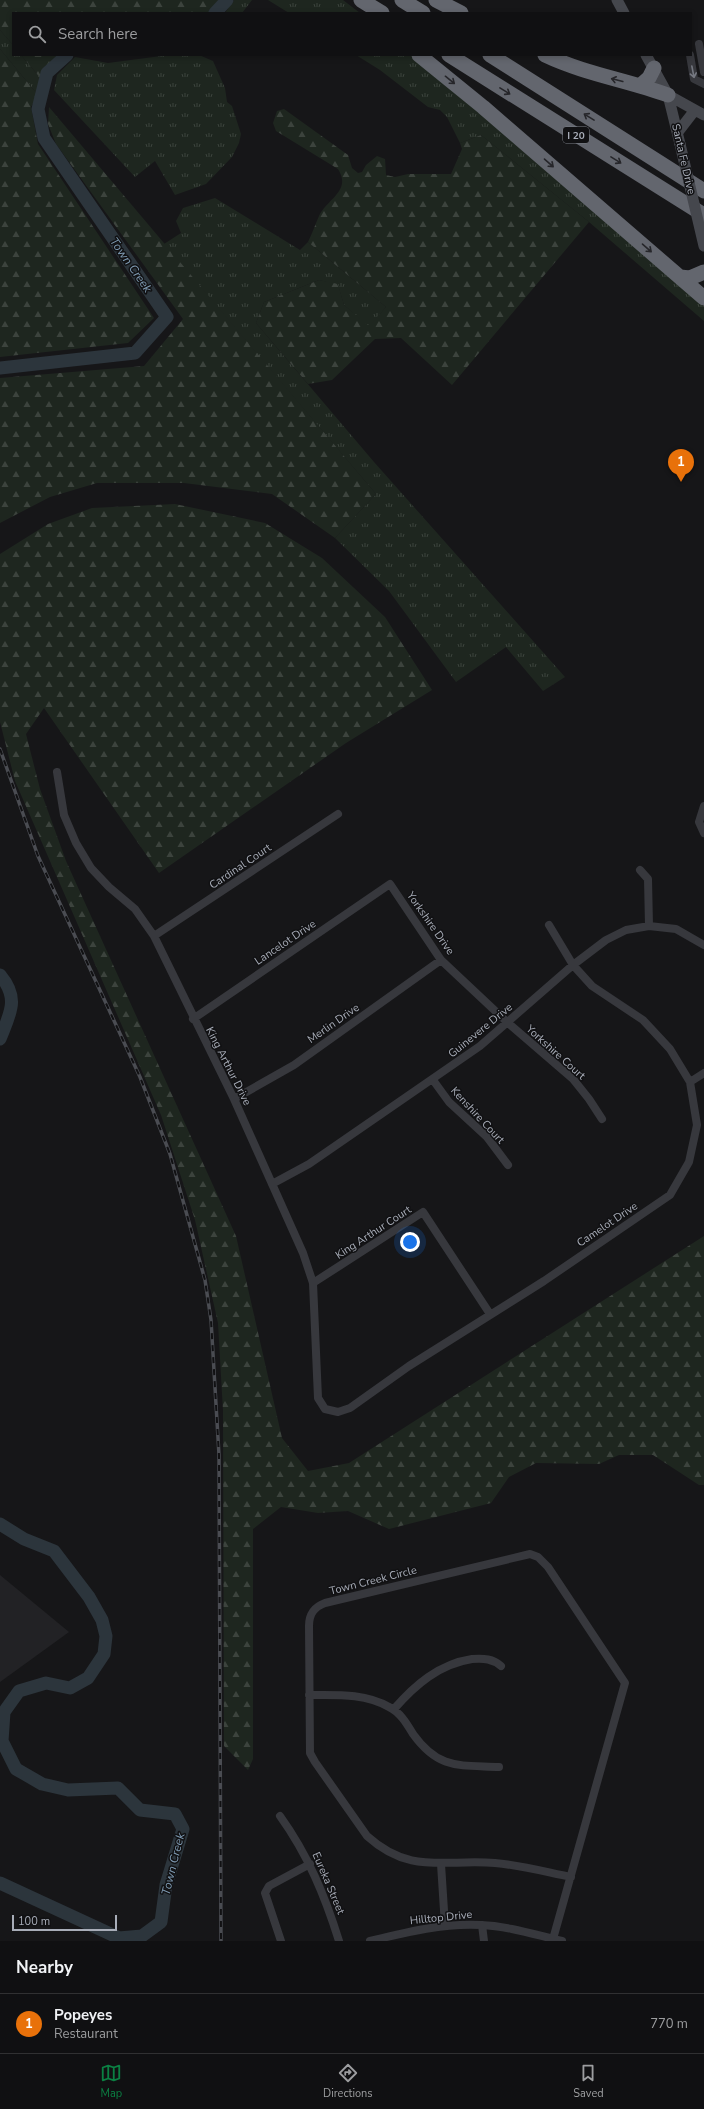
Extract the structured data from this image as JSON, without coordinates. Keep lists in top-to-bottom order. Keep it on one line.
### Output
{"streets":{"highway":["I 20"],"main road":["Santa Fe Drive"],"street":["Cardinal Court","Yorkshire Drive","Lancelot Drive","Merlin Drive","Guinevere Drive","Yorkshire Court","King Arthur Drive","Kenshire Court","Camelot Drive","King Arthur Court","Town Creek Circle","Eureka Street","Hilltop Drive"]},"crossings":[["Cardinal Court","King Arthur Drive"],["Yorkshire Drive","Lancelot Drive"],["Yorkshire Drive","Merlin Drive"],["Yorkshire Drive","Guinevere Drive"],["Yorkshire Drive","Yorkshire Court"],["Lancelot Drive","King Arthur Drive"],["Merlin Drive","King Arthur Drive"],["Guinevere Drive","Yorkshire Court"],["Guinevere Drive","King Arthur Drive"],["Guinevere Drive","Kenshire Court"],["Guinevere Drive","Camelot Drive"],["King Arthur Drive","Camelot Drive"],["King Arthur Drive","King Arthur Court"],["Camelot Drive","King Arthur Court"],["Town Creek Circle","Hilltop Drive"]],"water":["Town Creek"],"scale_bar":"100 m","page":{"search":"Search here","pins":"1","scale":"100 m","heading":"Nearby","list":[{"mark":"1","name":"Popeyes","note":"Restaurant","value":"770 m"}],"nav":["Map","Directions","Saved"]}}
